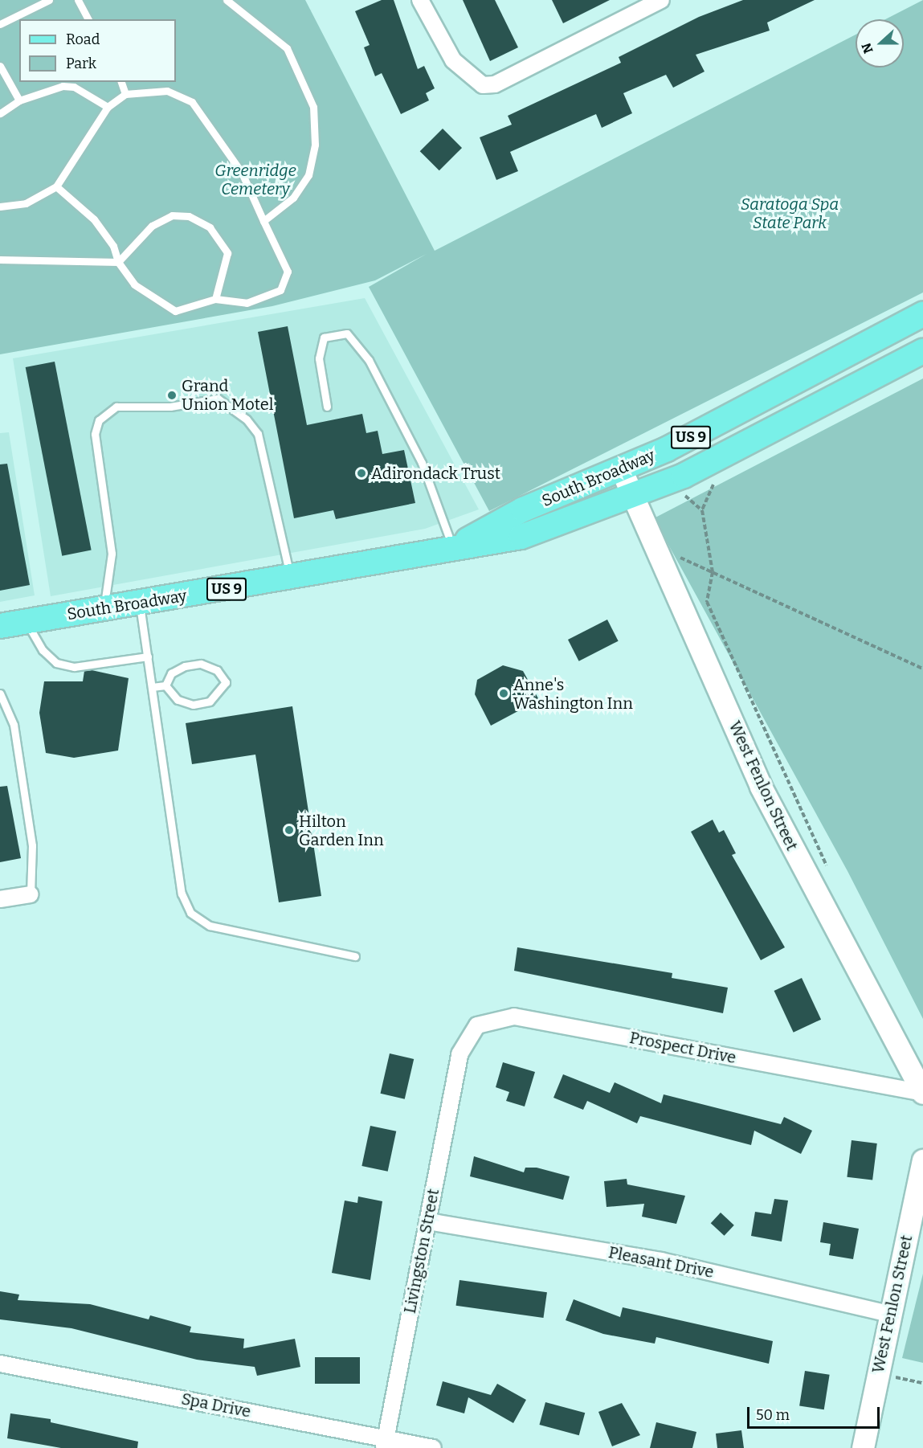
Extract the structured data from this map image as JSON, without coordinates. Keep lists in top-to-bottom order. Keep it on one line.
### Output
{"streets":{"main road":["US 9","South Broadway"],"street":["West Fenlon Street","Prospect Drive","Livingston Street","Pleasant Drive","Spa Drive"]},"crossings":[["South Broadway","West Fenlon Street"],["West Fenlon Street","Prospect Drive"],["West Fenlon Street","Pleasant Drive"],["Prospect Drive","Livingston Street"],["Livingston Street","Pleasant Drive"],["Livingston Street","Spa Drive"]],"parks":["Greenridge Cemetery","Saratoga Spa State Park"],"places":["Grand Union Motel","Adirondack Trust","Anne's Washington Inn","Hilton Garden Inn"],"legend":["Road","Park"],"scale_bar":"50 m","north":"left"}
